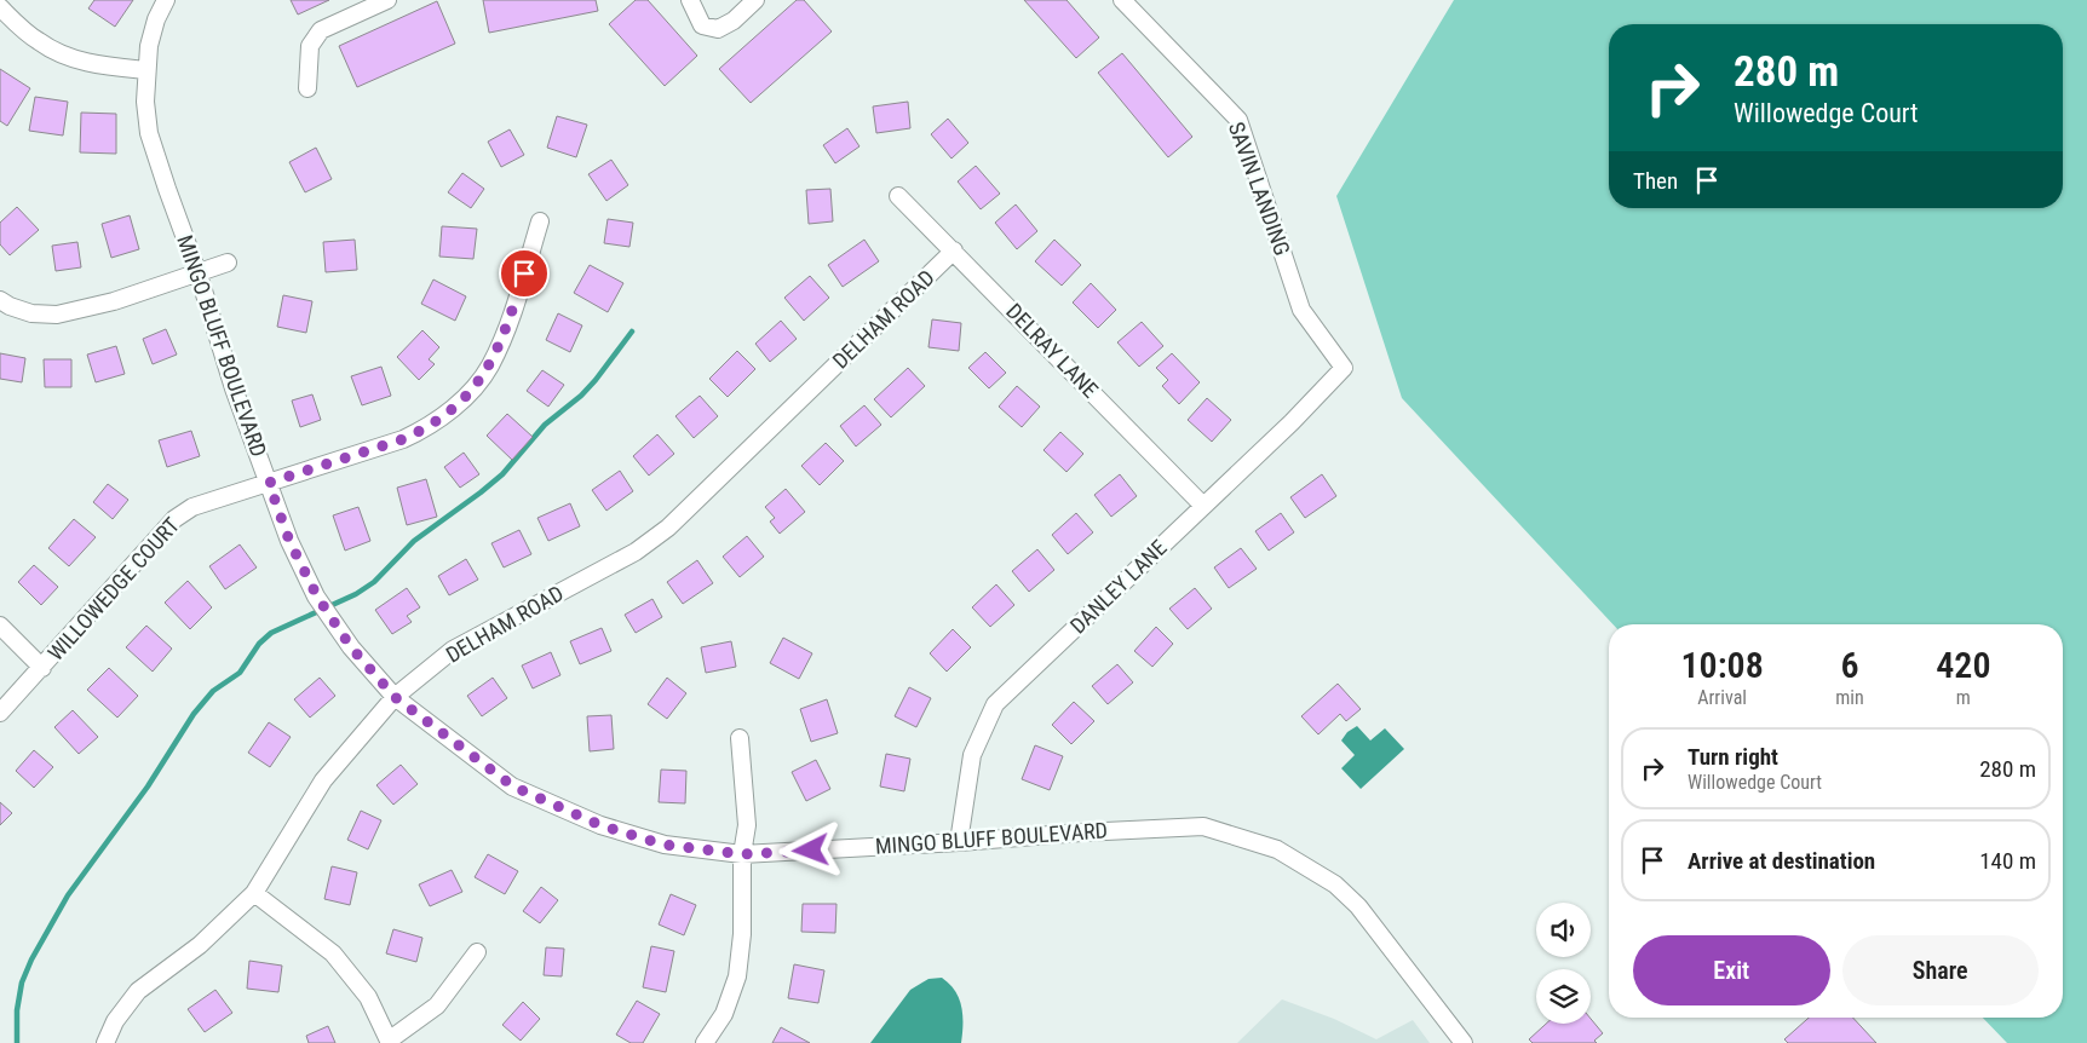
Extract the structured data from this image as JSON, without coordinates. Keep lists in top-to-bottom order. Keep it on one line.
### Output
{"streets":{"street":["SAVIN LANDING","DELHAM ROAD","MINGO BLUFF BOULEVARD","DELRAY LANE","DANLEY LANE","WILLOWEDGE COURT"]},"crossings":[["SAVIN LANDING","DANLEY LANE"],["DELHAM ROAD","MINGO BLUFF BOULEVARD"],["DELHAM ROAD","DELRAY LANE"],["MINGO BLUFF BOULEVARD","DANLEY LANE"],["MINGO BLUFF BOULEVARD","WILLOWEDGE COURT"],["DELRAY LANE","DANLEY LANE"]],"page":{"turn":["280 m","Willowedge Court"],"then":"Then","eta":["10:08","Arrival","6","min","420","m"],"list":[{"name":"Turn right","note":"Willowedge Court","value":"280 m"},{"name":"Arrive at destination","value":"140 m"}],"buttons":["Exit","Share"]}}
